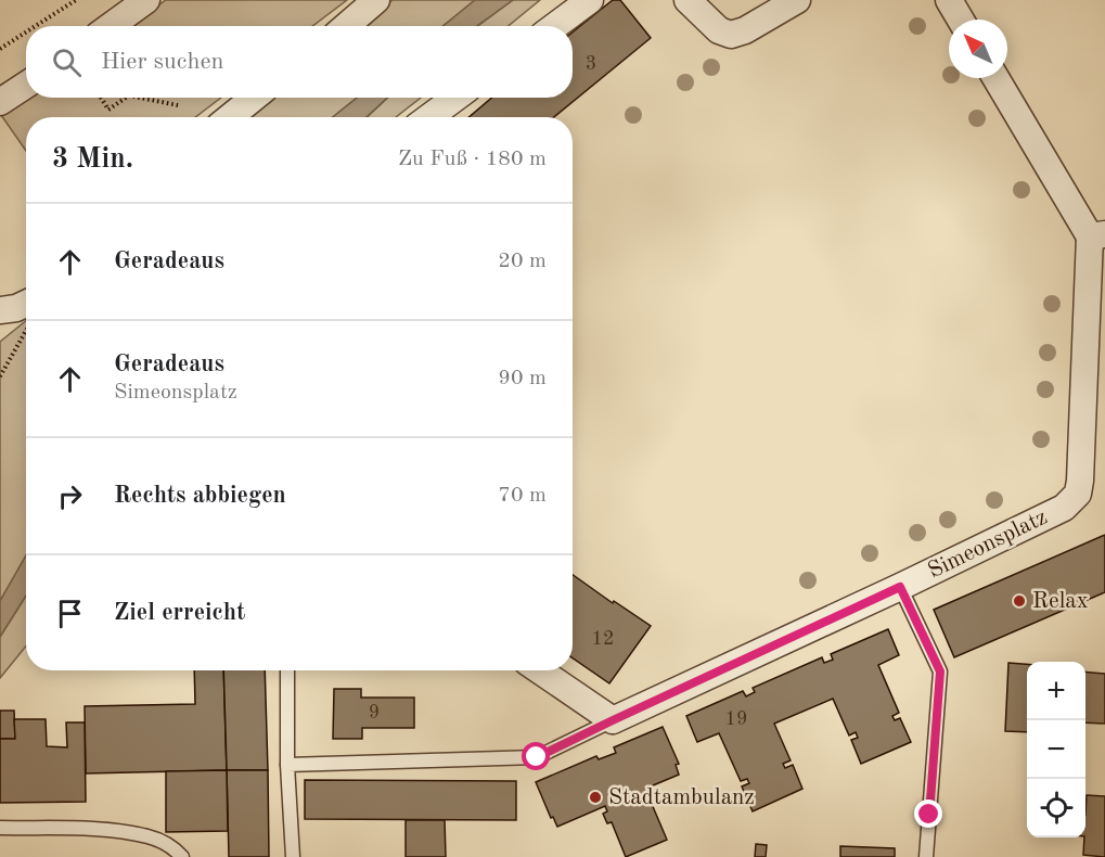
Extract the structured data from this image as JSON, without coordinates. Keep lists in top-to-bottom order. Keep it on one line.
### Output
{"streets":{"street":["Simeonsplatz"]},"places":["Relax","Stadtambulanz"],"house_numbers":["3","12","9","19"],"north":"top left","page":{"search":"Hier suchen","heading":["3 Min.","Zu Fuß · 180 m"],"list":[["Geradeaus","20 m"],["Geradeaus","Simeonsplatz","90 m"],["Rechts abbiegen","70 m"],"Ziel erreicht"],"map_buttons":["+","−"]}}
